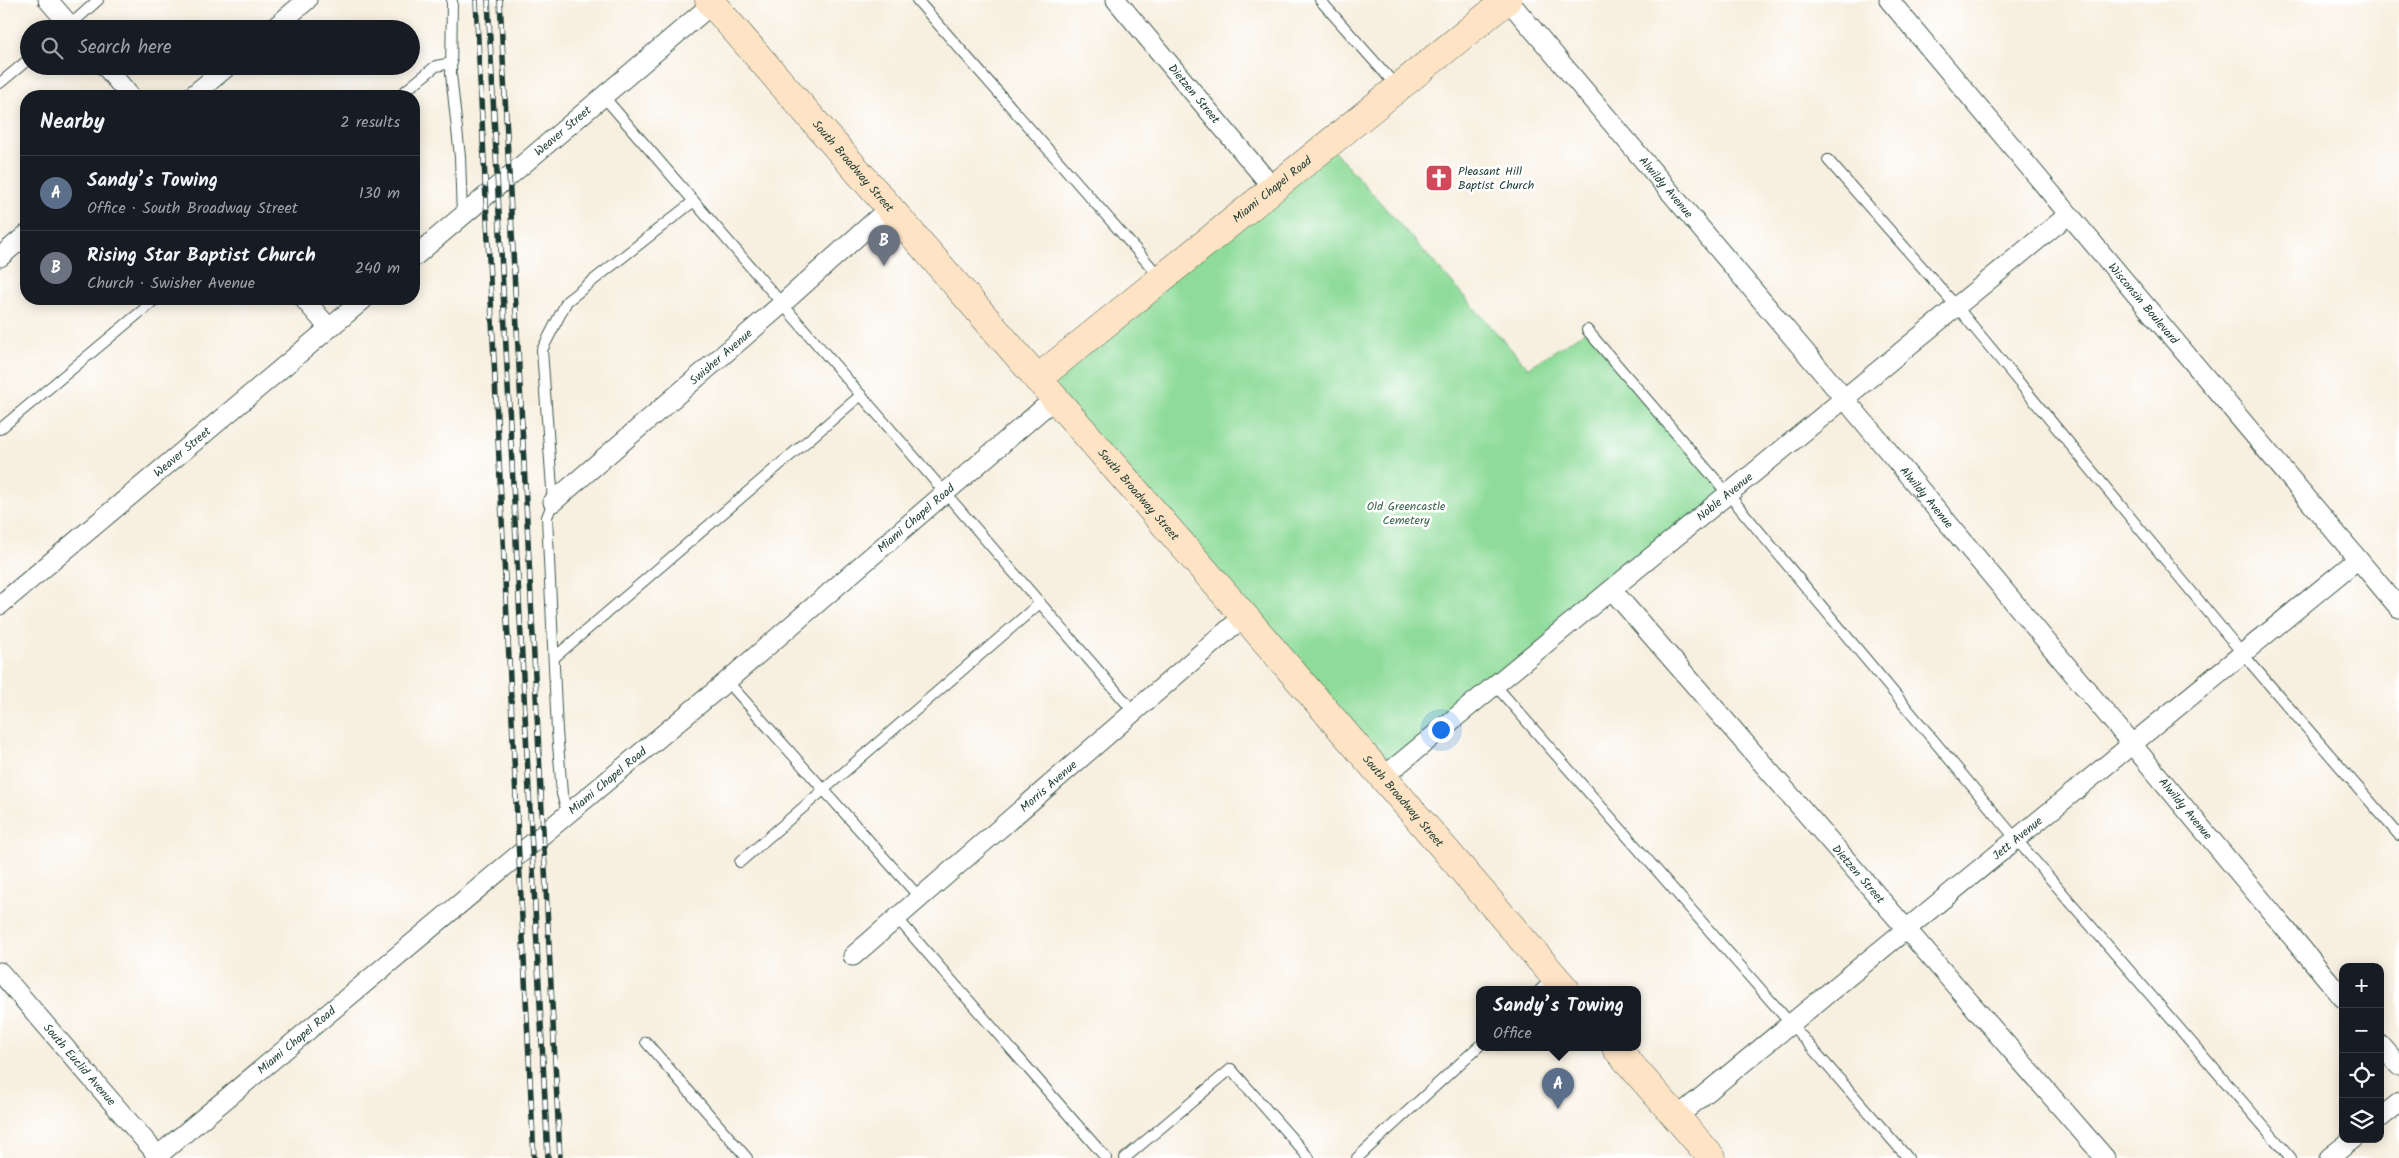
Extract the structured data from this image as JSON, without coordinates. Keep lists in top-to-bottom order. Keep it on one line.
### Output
{"streets":{"street":["Dietzen Street","Weaver Street","South Broadway Street","Alwildy Avenue","Miami Chapel Road","Wisconsin Boulevard","Swisher Avenue","Noble Avenue","Morris Avenue","Jett Avenue","South Euclid Avenue"]},"crossings":[["Dietzen Street","Miami Chapel Road"],["Dietzen Street","Noble Avenue"],["Dietzen Street","Jett Avenue"],["Weaver Street","South Broadway Street"],["South Broadway Street","Miami Chapel Road"],["South Broadway Street","Swisher Avenue"],["South Broadway Street","Noble Avenue"],["South Broadway Street","Morris Avenue"],["Alwildy Avenue","Miami Chapel Road"],["Alwildy Avenue","Noble Avenue"],["Alwildy Avenue","Jett Avenue"],["Miami Chapel Road","South Euclid Avenue"],["Wisconsin Boulevard","Noble Avenue"],["Wisconsin Boulevard","Jett Avenue"]],"parks":["Old Greencastle Cemetery"],"places":{"church":["Pleasant Hill Baptist Church"]},"page":{"search":"Search here","heading":["Nearby","2 results"],"list":[{"mark":"A","name":"Sandy’s Towing","note":"Office · South Broadway Street","value":"130 m"},{"mark":"B","name":"Rising Star Baptist Church","note":"Church · Swisher Avenue","value":"240 m"}],"pins":["B","A"],"map_buttons":["+","−"],"popup":["Sandy’s Towing","Office"]}}
